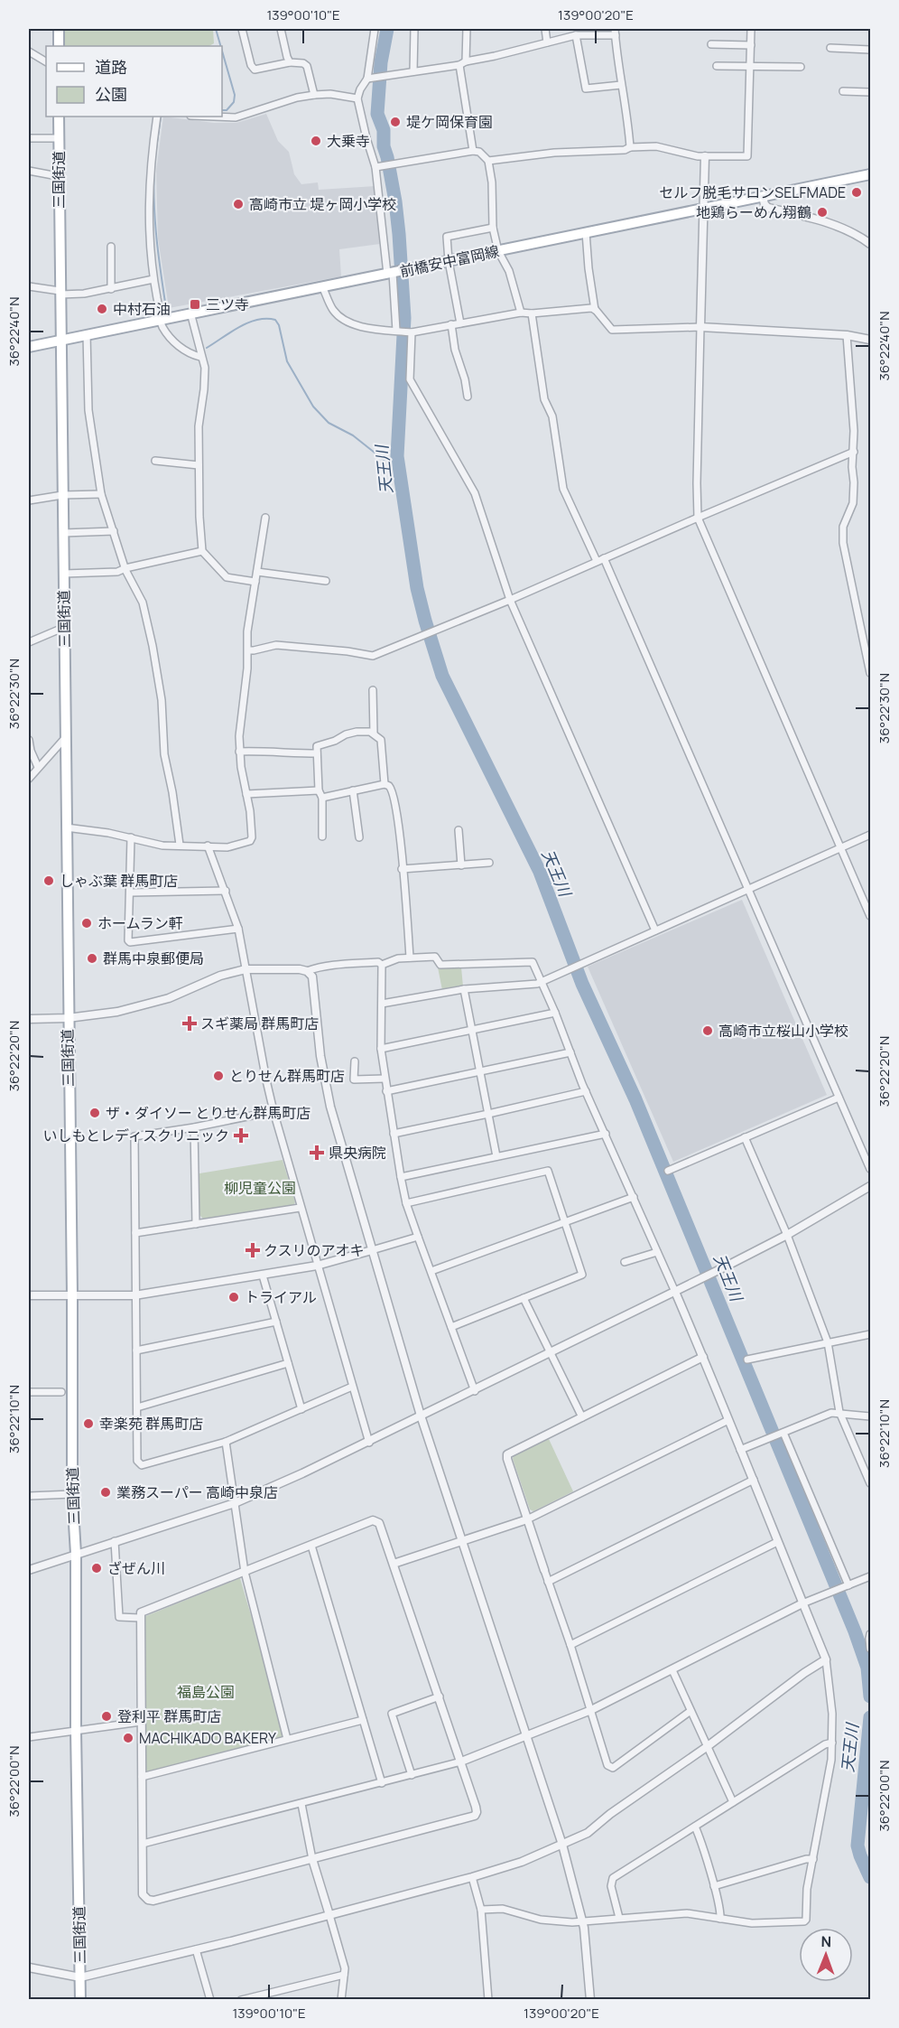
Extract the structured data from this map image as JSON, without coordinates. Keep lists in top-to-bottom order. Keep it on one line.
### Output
{"streets":{"main road":["三国街道","前橋安中富岡線"]},"crossings":[["三国街道","前橋安中富岡線"]],"water":["天王川"],"parks":["柳児童公園","福島公園"],"places":{"other":["堤ケ岡保育園","大乗寺","セルフ脱毛サロンSELFMADE","高崎市立 堤ヶ岡小学校","地鶏らーめん翔鶴","中村石油","しゃぶ葉 群馬町店","ホームラン軒","群馬中泉郵便局","高崎市立桜山小学校","とりせん群馬町店","ザ・ダイソー とりせん群馬町店","トライアル","幸楽苑 群馬町店","業務スーパー 高崎中泉店","ざぜん川","登利平 群馬町店","MACHIKADO BAKERY"],"transit":["三ツ寺"],"health":["スギ薬局 群馬町店","いしもとレディスクリニック","県央病院","クスリのアオキ"]},"legend":["道路","公園"],"north":"top","coordinates":["139°00'10\"E","139°00'20\"E","36°22'40\"N","36°22'30\"N","36°22'20\"N","36°22'10\"N","36°22'00\"N"]}
